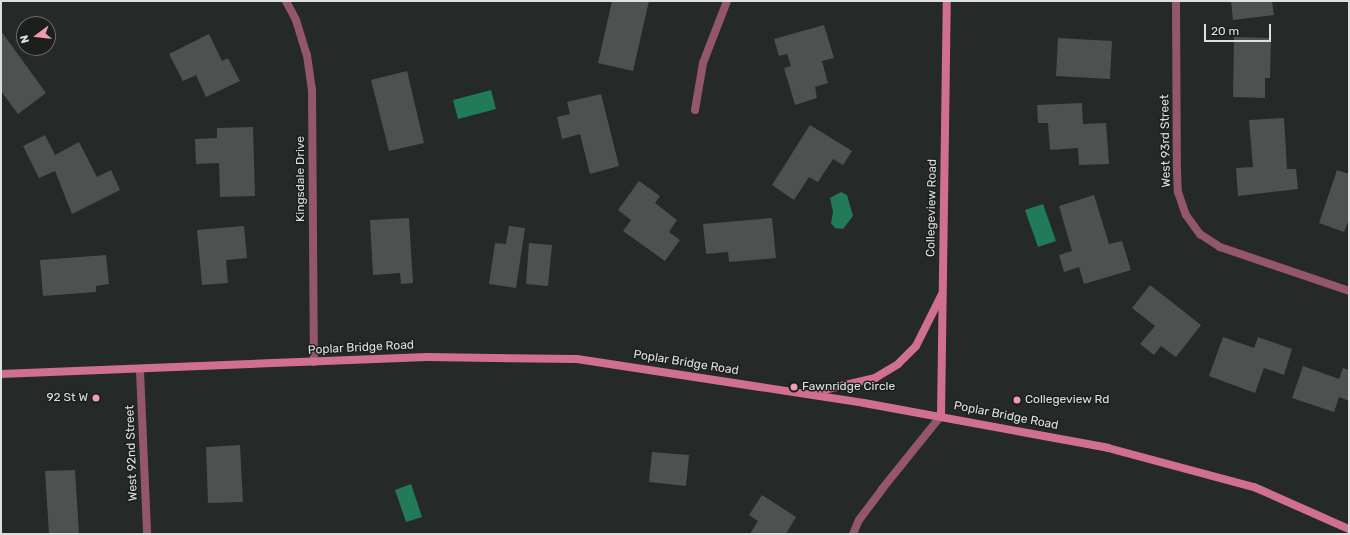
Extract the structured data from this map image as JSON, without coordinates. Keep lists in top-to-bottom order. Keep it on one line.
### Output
{"streets":{"street":["West 93rd Street","Kingsdale Drive","Collegeview Road","Poplar Bridge Road","West 92nd Street"]},"crossings":[["Kingsdale Drive","Poplar Bridge Road"],["Collegeview Road","Poplar Bridge Road"],["Poplar Bridge Road","West 92nd Street"]],"places":["Fawnridge Circle","92 St W","Collegeview Rd"],"scale_bar":"20 m","north":"left"}
